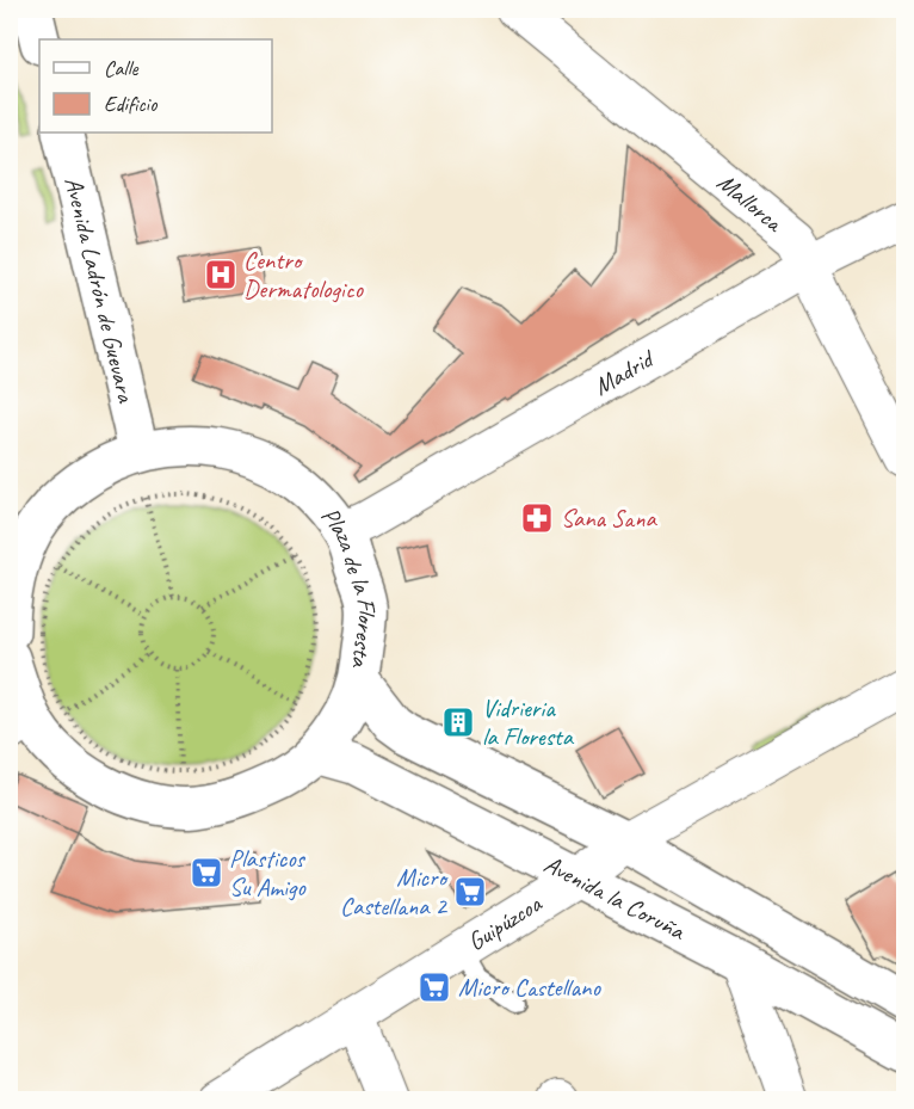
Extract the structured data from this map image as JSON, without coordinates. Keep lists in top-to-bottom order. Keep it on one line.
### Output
{"streets":{"main road":["Avenida Ladrón de Guevara","Plaza de la Floresta","Avenida la Coruña"],"street":["Mallorca","Madrid","Guipúzcoa"]},"crossings":[["Mallorca","Madrid"],["Avenida Ladrón de Guevara","Plaza de la Floresta"],["Madrid","Plaza de la Floresta"],["Plaza de la Floresta","Avenida la Coruña"],["Avenida la Coruña","Guipúzcoa"]],"places":{"hospital":["Centro Dermatologico"],"pharmacy":["Sana Sana"],"building":["Vidrieria la Floresta"],"supermarket":["Plasticos Su Amigo","Micro Castellana 2","Micro Castellano"]},"legend":["Calle","Edificio"]}
